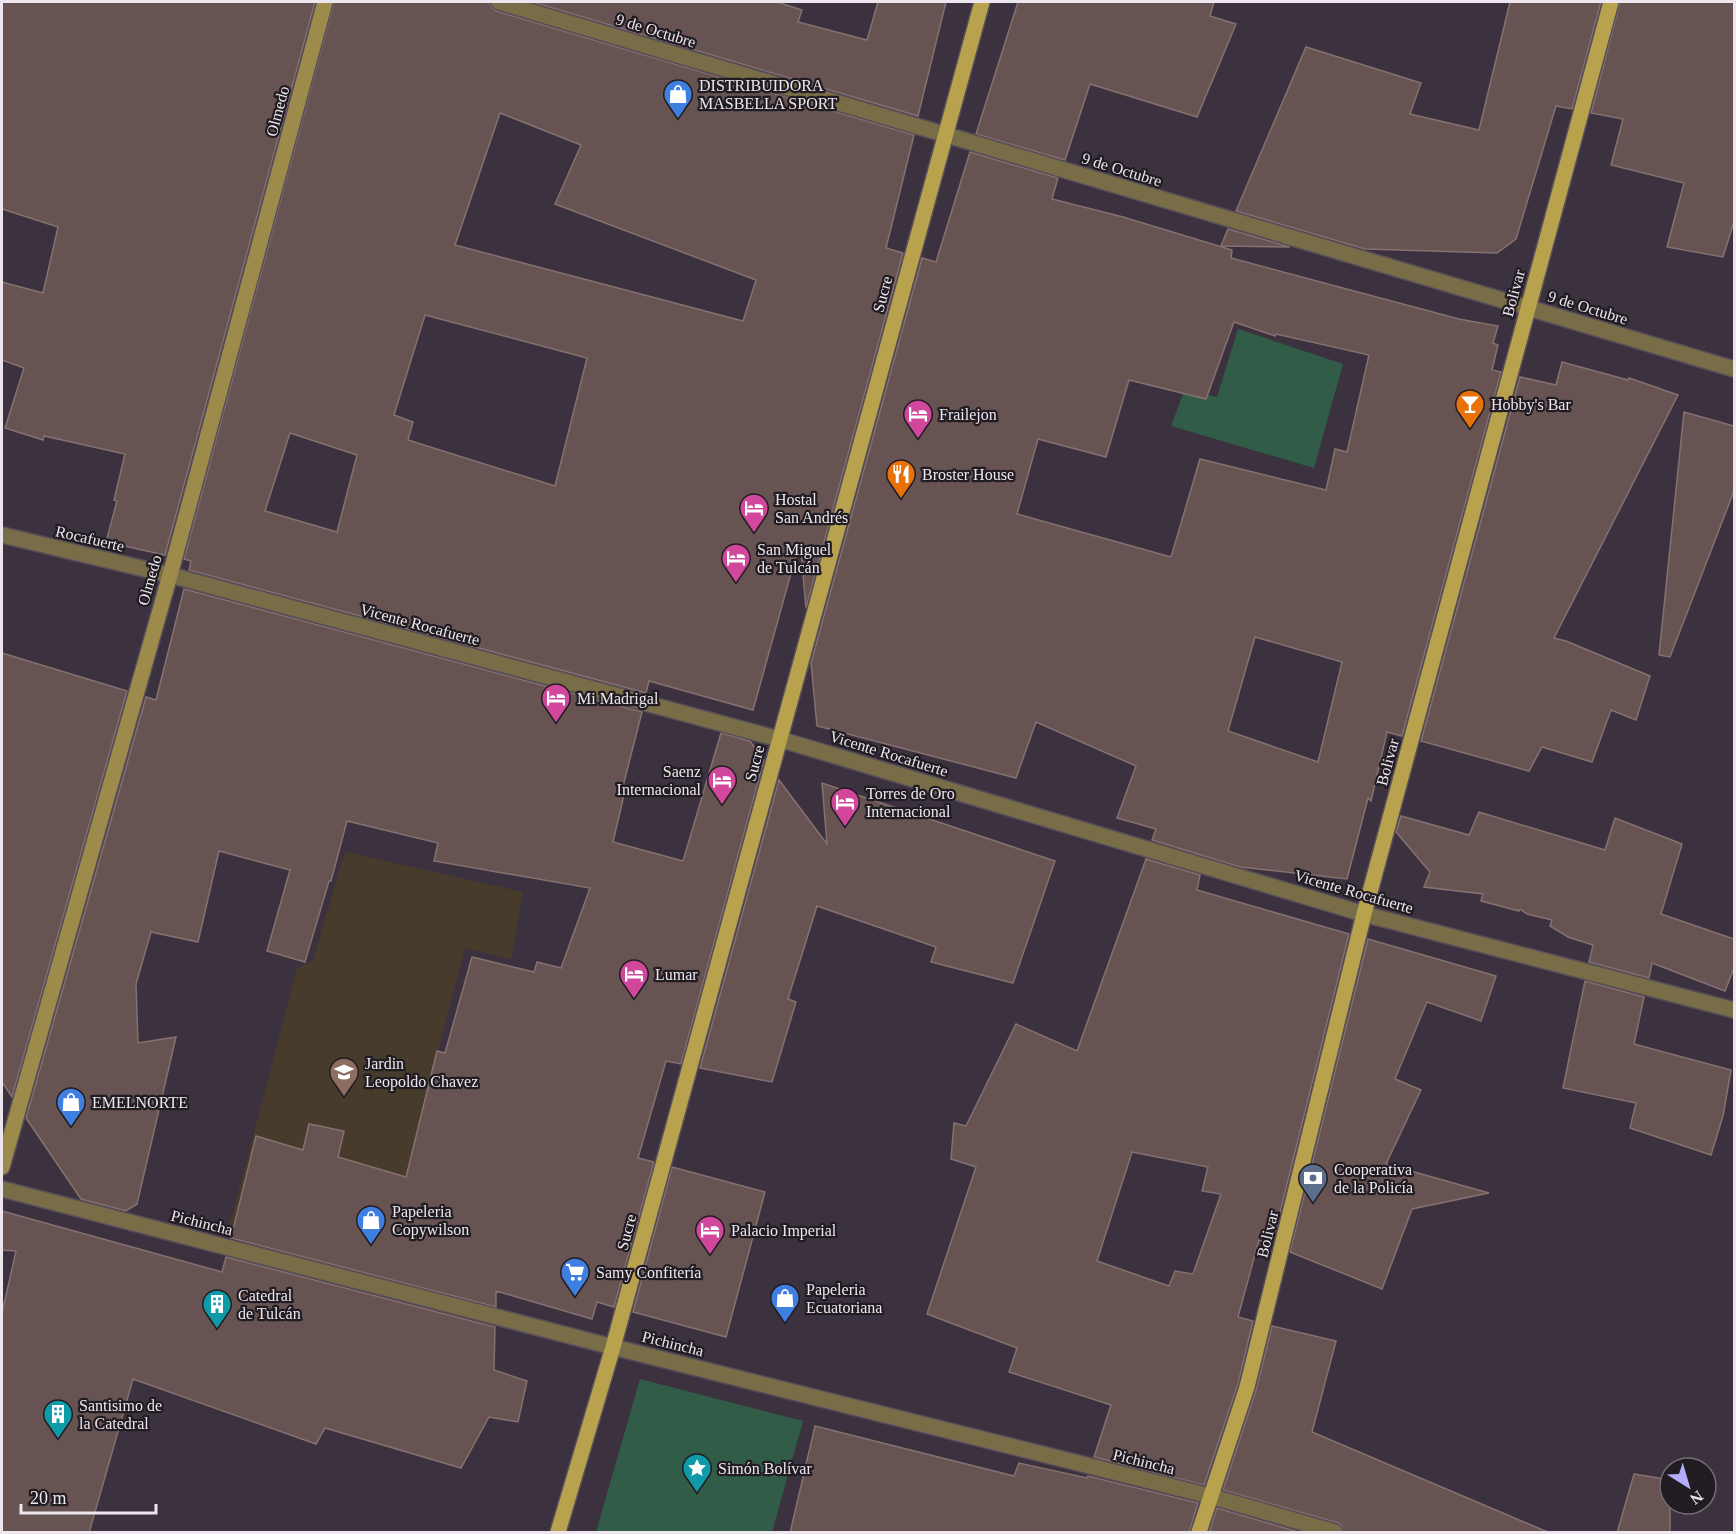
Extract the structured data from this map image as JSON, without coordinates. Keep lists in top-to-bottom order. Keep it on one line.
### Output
{"streets":{"main road":["Bolivar","Sucre"],"street":["9 de Octubre","Olmedo","Rocafuerte","Vicente Rocafuerte","Pichincha"]},"crossings":[["9 de Octubre","Bolivar"],["9 de Octubre","Sucre"],["Olmedo","Rocafuerte"],["Olmedo","Vicente Rocafuerte"],["Bolivar","Vicente Rocafuerte"],["Bolivar","Pichincha"],["Sucre","Vicente Rocafuerte"],["Sucre","Pichincha"],["Rocafuerte","Vicente Rocafuerte"]],"places":{"shop":["DISTRIBUIDORA MASBELLA SPORT","EMELNORTE","Papeleria Copywilson","Papeleria Ecuatoriana"],"bar":["Hobby's Bar"],"hotel":["Frailejon","Hostal San Andrés","San Miguel de Tulcán","Mi Madrigal","Saenz Internacional","Torres de Oro Internacional","Lumar","Palacio Imperial"],"restaurant":["Broster House"],"school or university":["Jardin Leopoldo Chavez"],"bank":["Cooperativa de la Policía"],"supermarket":["Samy Confitería"],"building":["Catedral de Tulcán","Santisimo de la Catedral"],"place":["Simón Bolívar"]},"scale_bar":"20 m","north":"bottom right"}
